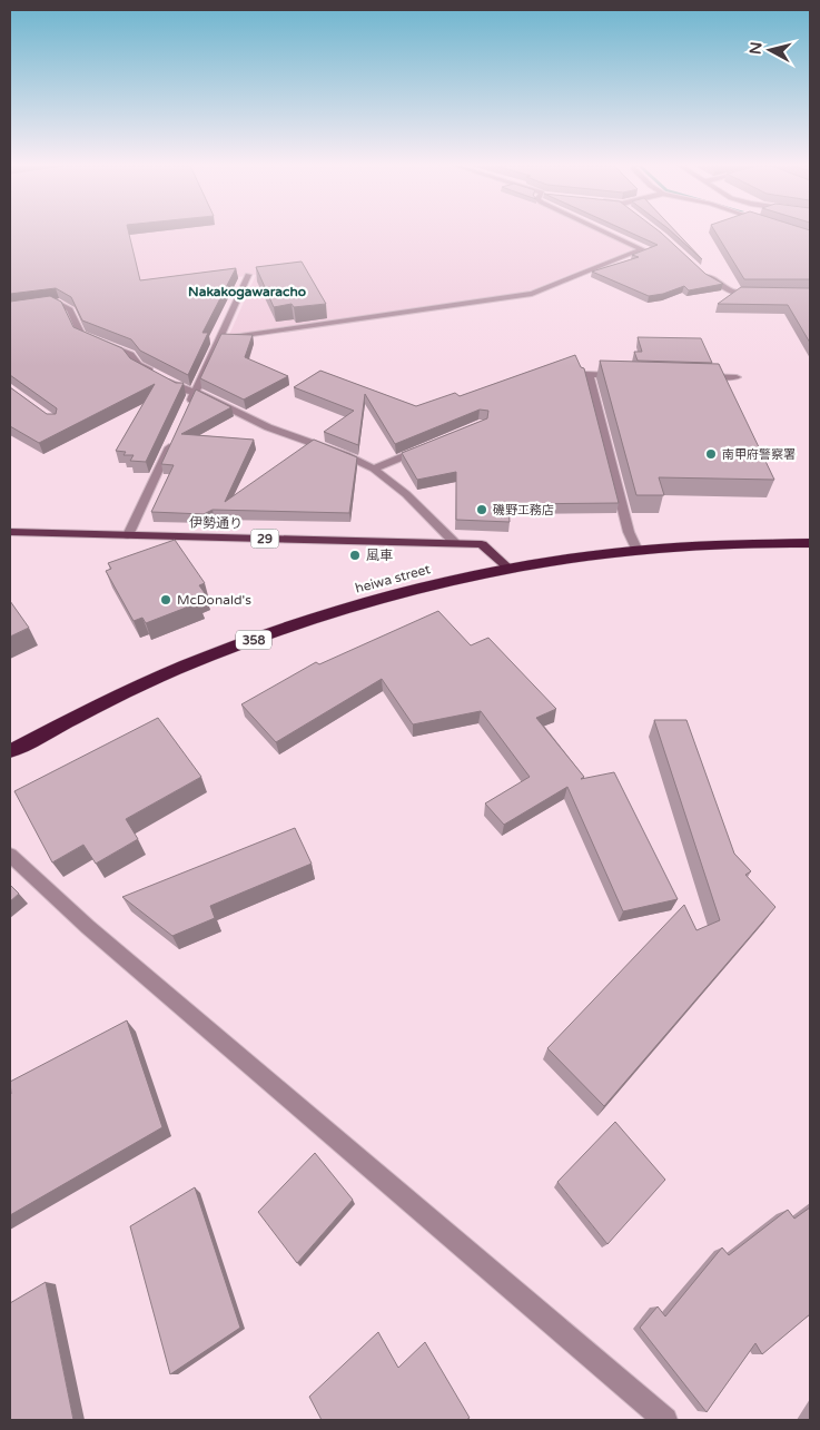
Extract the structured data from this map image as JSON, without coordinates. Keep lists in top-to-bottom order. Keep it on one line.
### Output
{"streets":{"highway":["heiwa street","358"],"main road":["伊勢通り","29"]},"crossings":[["伊勢通り","heiwa street"]],"districts":["Nakakogawaracho"],"places":["南甲府警察署","磯野工務店","風車","McDonald's"],"north":"left"}
